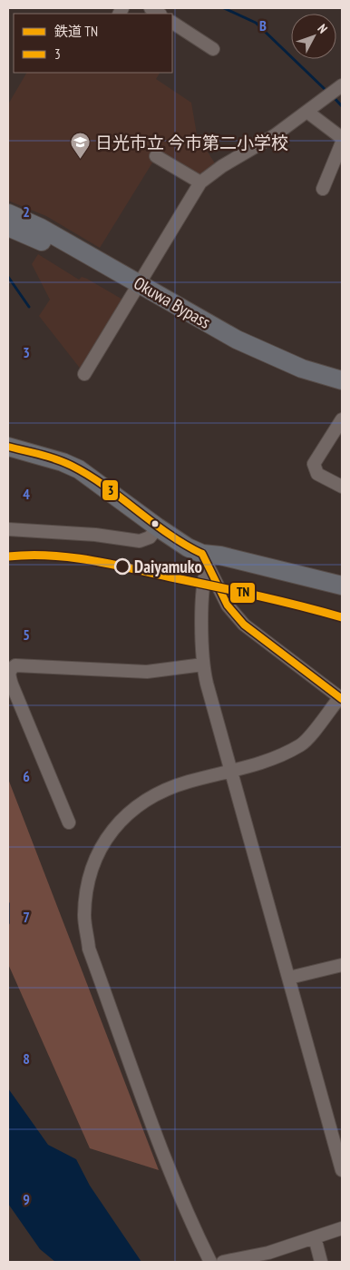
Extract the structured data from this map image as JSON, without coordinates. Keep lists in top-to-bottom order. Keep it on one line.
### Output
{"streets":{"highway":["Okuwa Bypass"]},"places":{"school or university":["日光市立 今市第二小学校"],"other":["Daiyamuko"]},"lines":["transit line 3","rail line TN"],"legend":["鉄道 TN","3"],"north":"top right","grid":{"columns":["B"],"rows":["2","3","4","5","6","7","8","9"]}}
